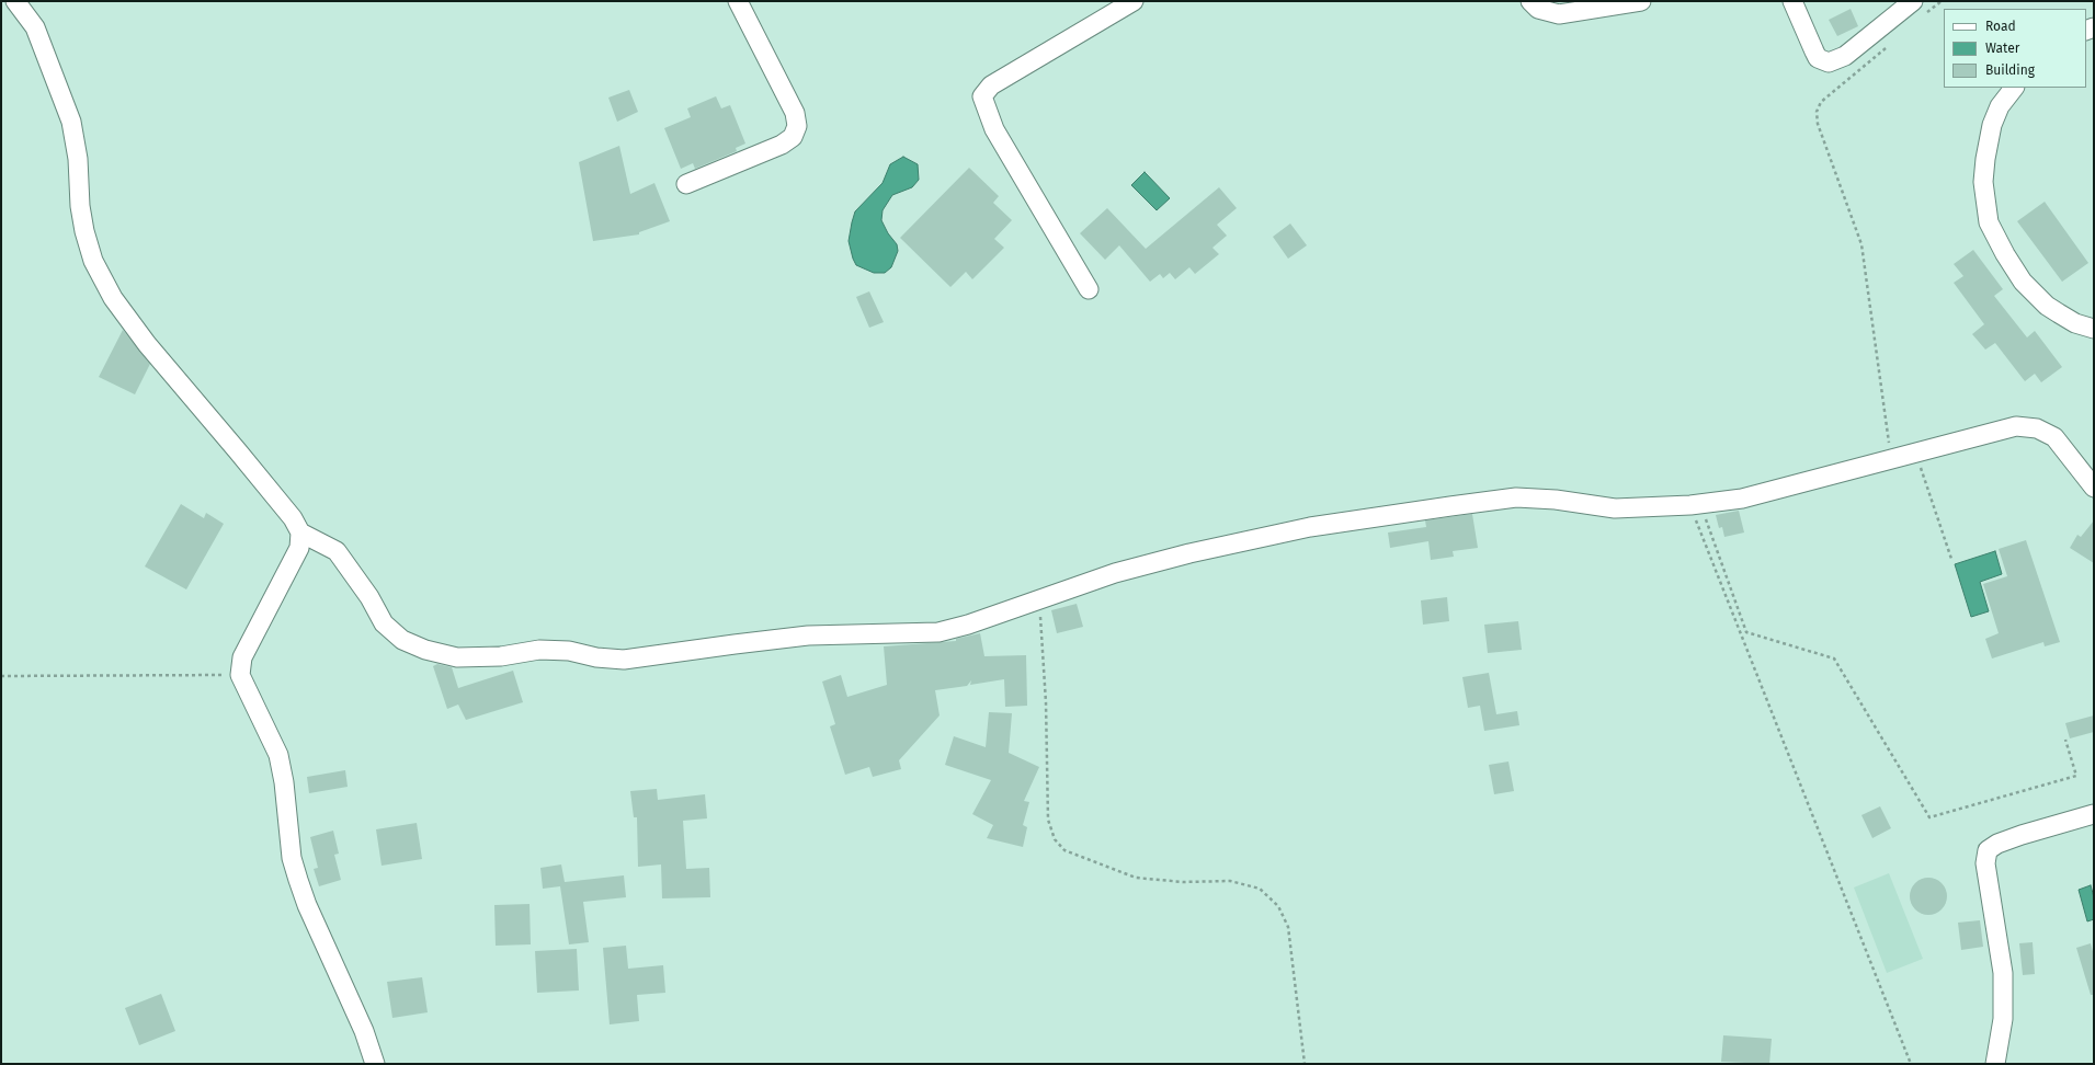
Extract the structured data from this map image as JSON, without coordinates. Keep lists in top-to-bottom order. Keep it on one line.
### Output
{"legend":["Road","Water","Building"]}
